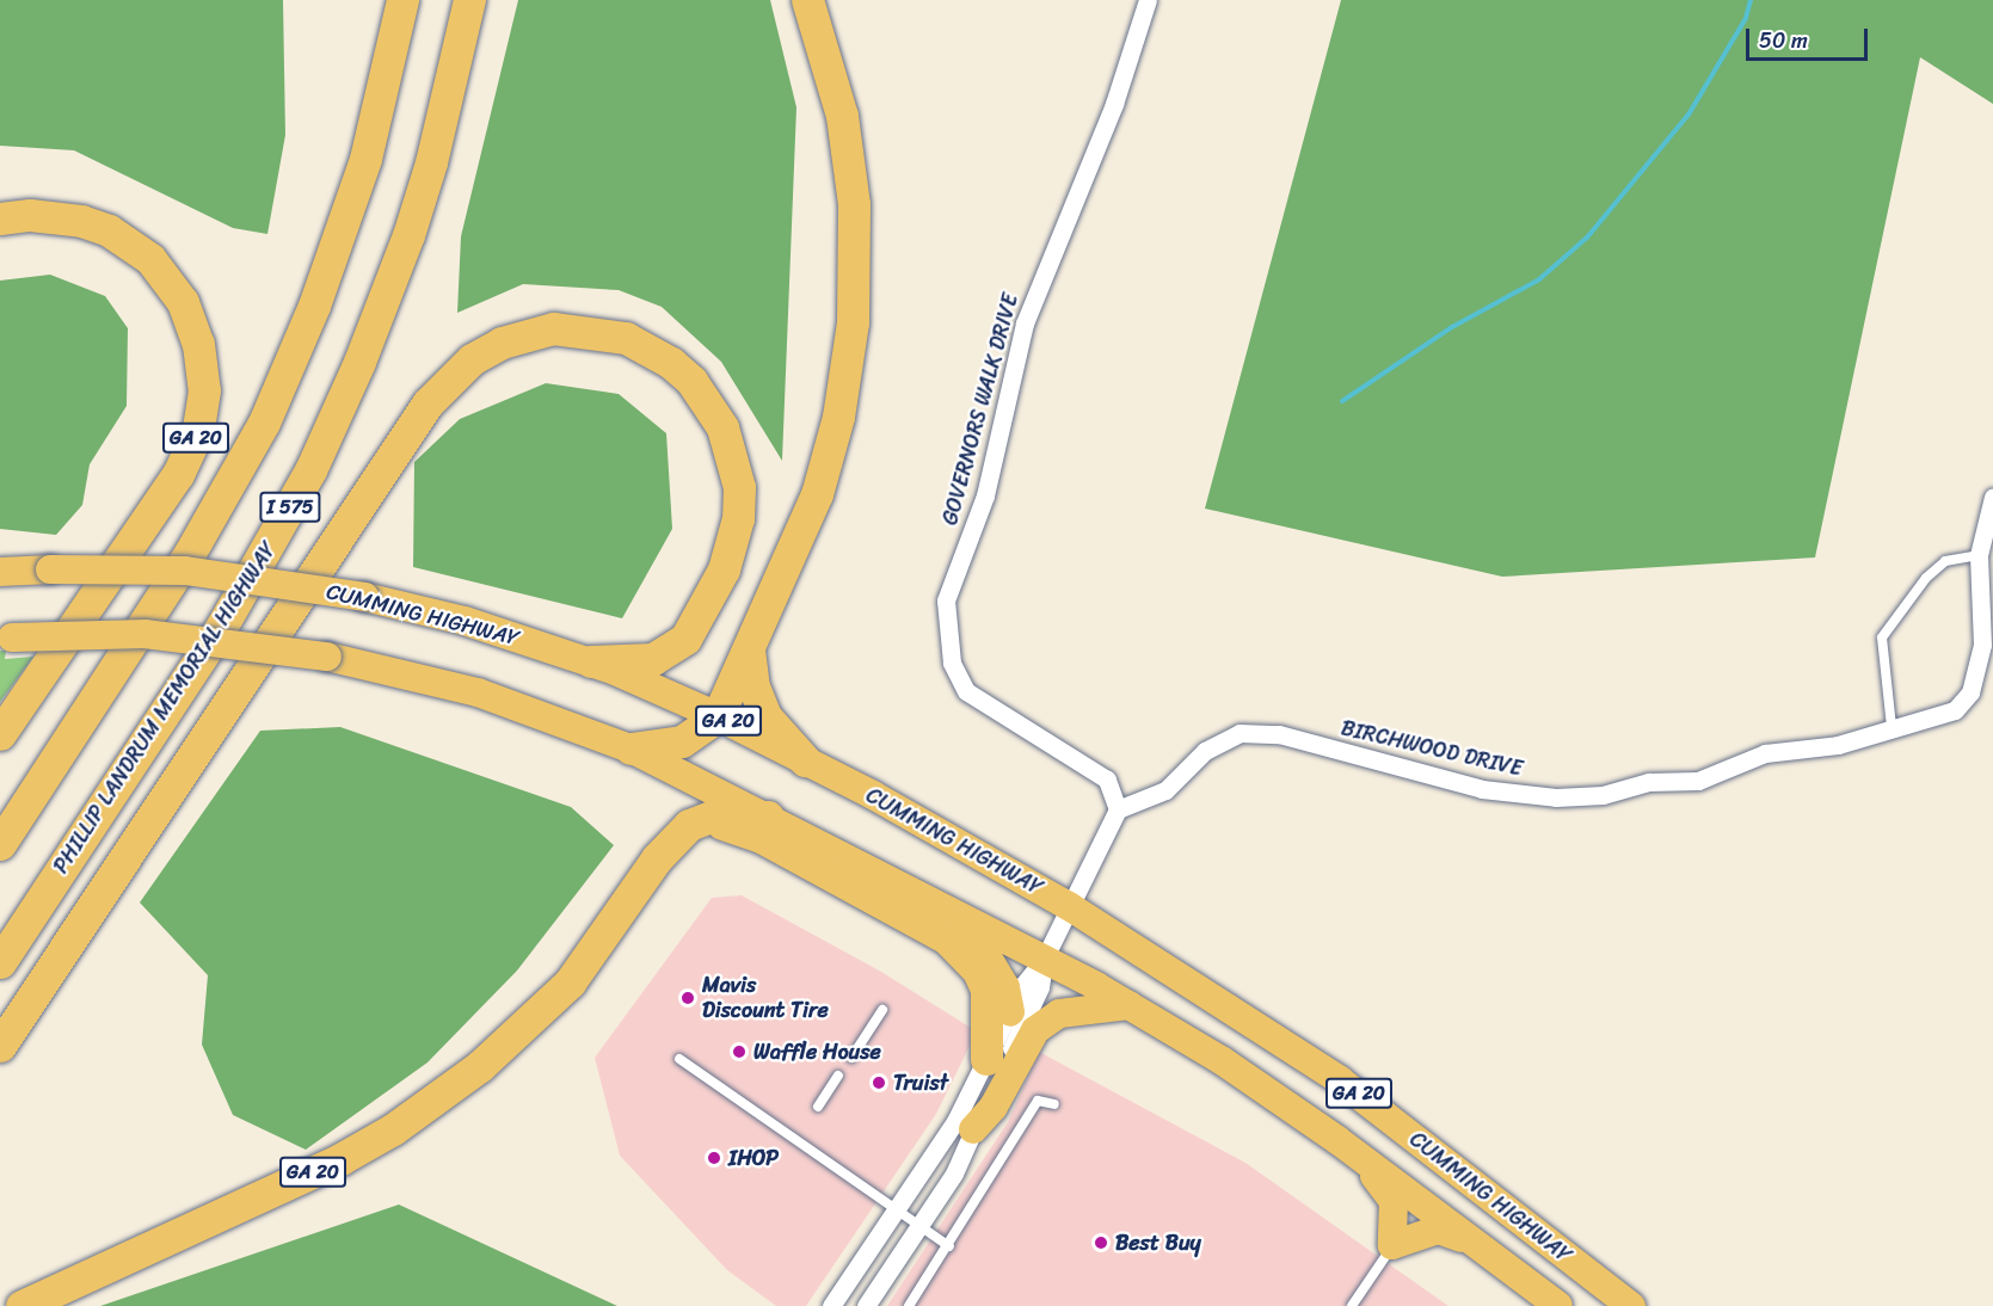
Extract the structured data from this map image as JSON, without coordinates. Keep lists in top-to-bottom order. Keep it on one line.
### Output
{"streets":{"highway":["GA 20","I 575","PHILLIP LANDRUM MEMORIAL HIGHWAY"],"main road":["CUMMING HIGHWAY"],"street":["GOVERNORS WALK DRIVE","BIRCHWOOD DRIVE"]},"crossings":[["GOVERNORS WALK DRIVE","BIRCHWOOD DRIVE"],["GA 20","CUMMING HIGHWAY"]],"places":["Mavis Discount Tire","Waffle House","Truist","IHOP","Best Buy"],"scale_bar":"50 m"}
